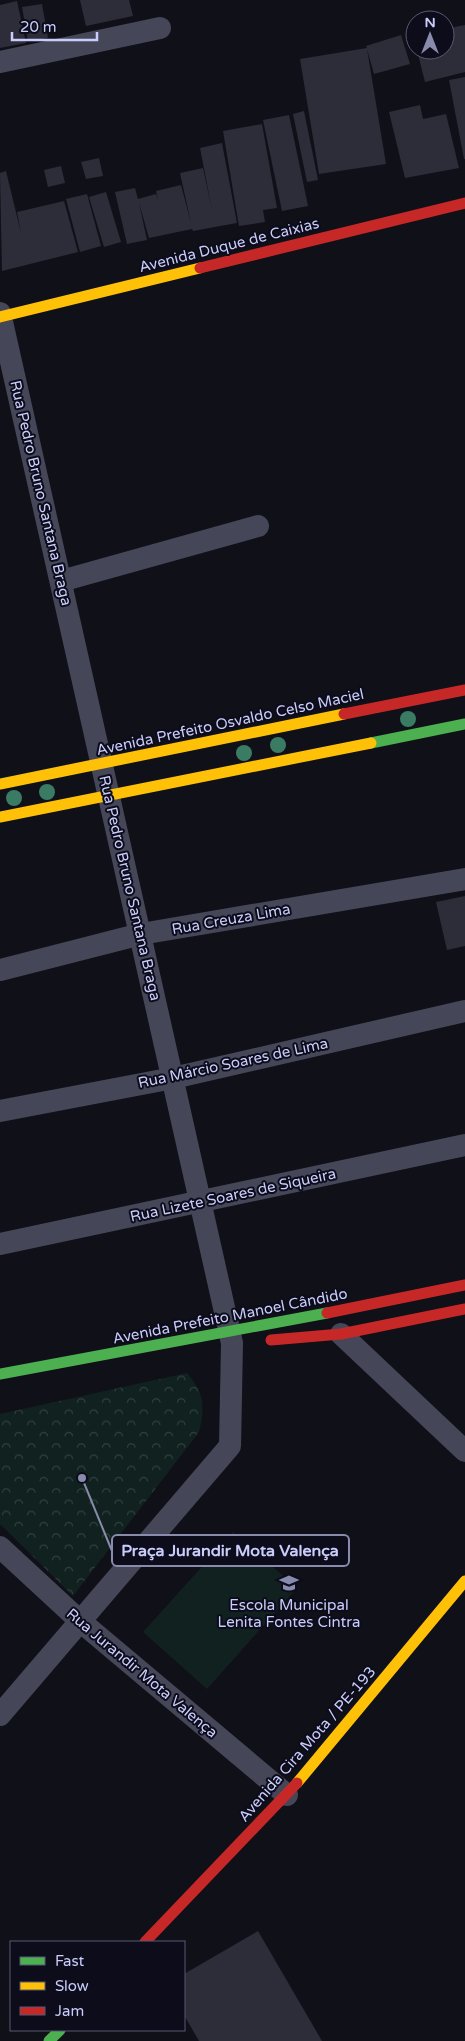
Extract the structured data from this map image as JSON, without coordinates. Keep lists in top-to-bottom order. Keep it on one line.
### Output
{"streets":{"street":["Avenida Duque de Caixias","Rua Pedro Bruno Santana Braga","Avenida Prefeito Osvaldo Celso Maciel","Rua Creuza Lima","Rua Márcio Soares de Lima","Rua Lizete Soares de Siqueira","Avenida Prefeito Manoel Cândido","Rua Jurandir Mota Valença","Avenida Cira Mota / PE-193"]},"crossings":[["Avenida Duque de Caixias","Rua Pedro Bruno Santana Braga"],["Rua Pedro Bruno Santana Braga","Avenida Prefeito Osvaldo Celso Maciel"],["Rua Pedro Bruno Santana Braga","Rua Creuza Lima"],["Rua Pedro Bruno Santana Braga","Rua Márcio Soares de Lima"],["Rua Pedro Bruno Santana Braga","Rua Lizete Soares de Siqueira"],["Rua Pedro Bruno Santana Braga","Avenida Prefeito Manoel Cândido"],["Rua Pedro Bruno Santana Braga","Rua Jurandir Mota Valença"],["Rua Jurandir Mota Valença","Avenida Cira Mota / PE-193"]],"places":{"other":["Praça Jurandir Mota Valença"],"school or university":["Escola Municipal Lenita Fontes Cintra"]},"legend":["Fast","Slow","Jam"],"scale_bar":"20 m","north":"top"}
